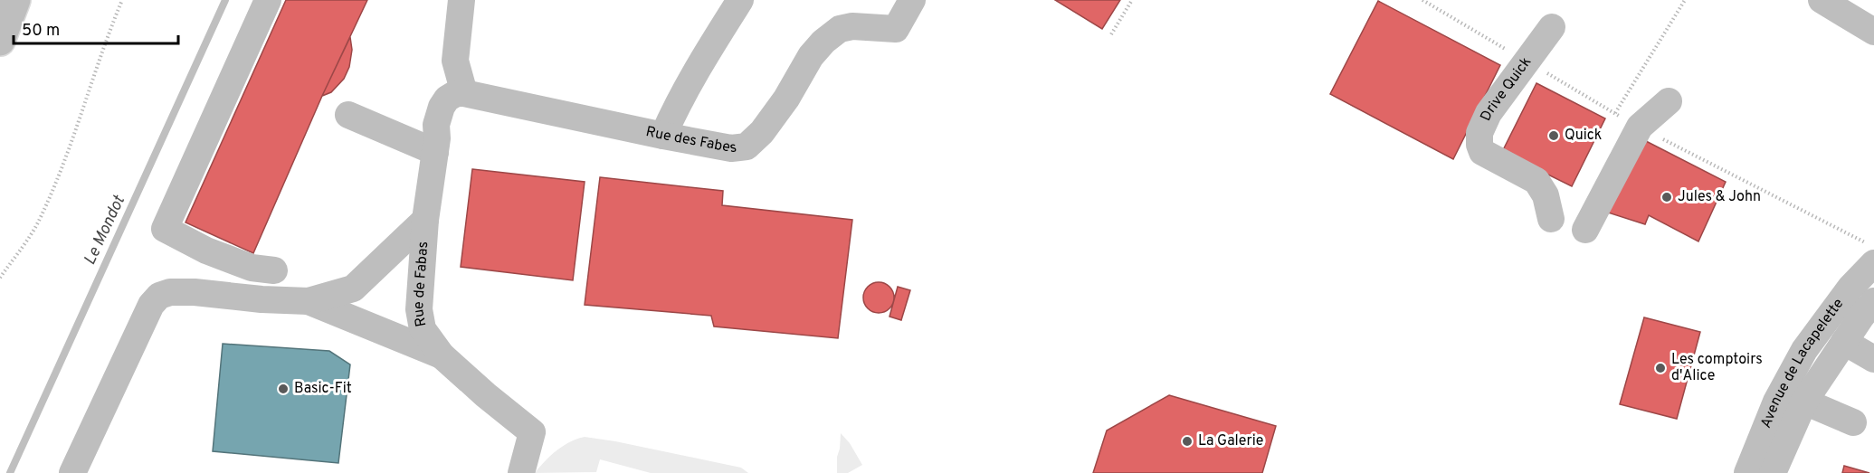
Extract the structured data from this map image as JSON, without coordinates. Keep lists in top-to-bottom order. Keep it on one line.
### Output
{"streets":{"street":["Drive Quick","Rue des Fabes","Rue de Fabas","Avenue de Lacapelette"]},"crossings":[["Rue des Fabes","Rue de Fabas"]],"water":["Le Mondot"],"places":["Quick","Jules & John","Les comptoirs d'Alice","Basic-Fit","La Galerie"],"scale_bar":"50 m"}
